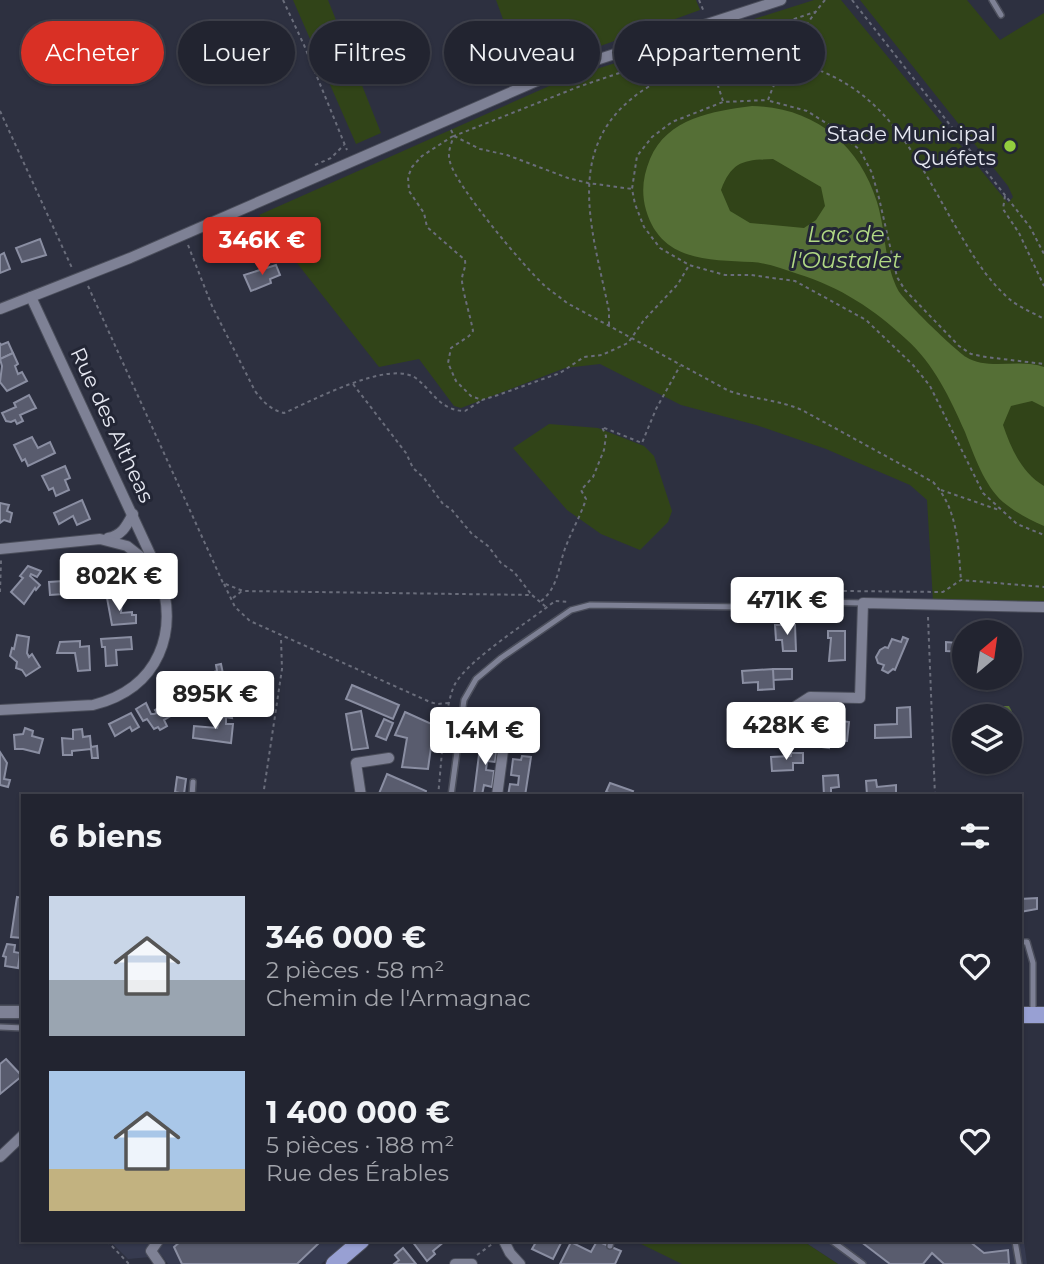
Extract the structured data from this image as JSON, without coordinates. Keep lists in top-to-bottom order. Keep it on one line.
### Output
{"streets":{"street":["Rue des Altheas"]},"water":["Lac de l'Oustalet"],"places":["Stade Municipal Quéfets"],"north":"top right","page":{"chip":["Acheter","Louer","Filtres","Nouveau","Appartement"],"price":["346K €","802K €","471K €","895K €","428K €","1.4M €"],"heading":"6 biens","list":[{"name":"346 000 €","note":"2 pièces · 58 m² · Chemin de l'Armagnac"},{"name":"1 400 000 €","note":"5 pièces · 188 m² · Rue des Érables"}]}}
